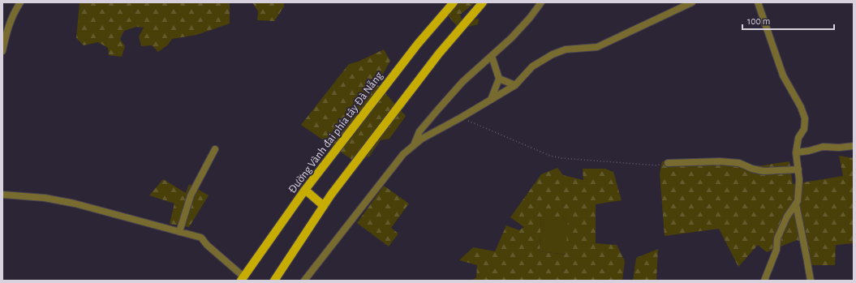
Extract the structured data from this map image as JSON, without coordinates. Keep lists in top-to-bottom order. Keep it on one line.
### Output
{"streets":{"main road":["Đường Vành đai phía tây Đà Nẵng"]},"scale_bar":"100 m"}
